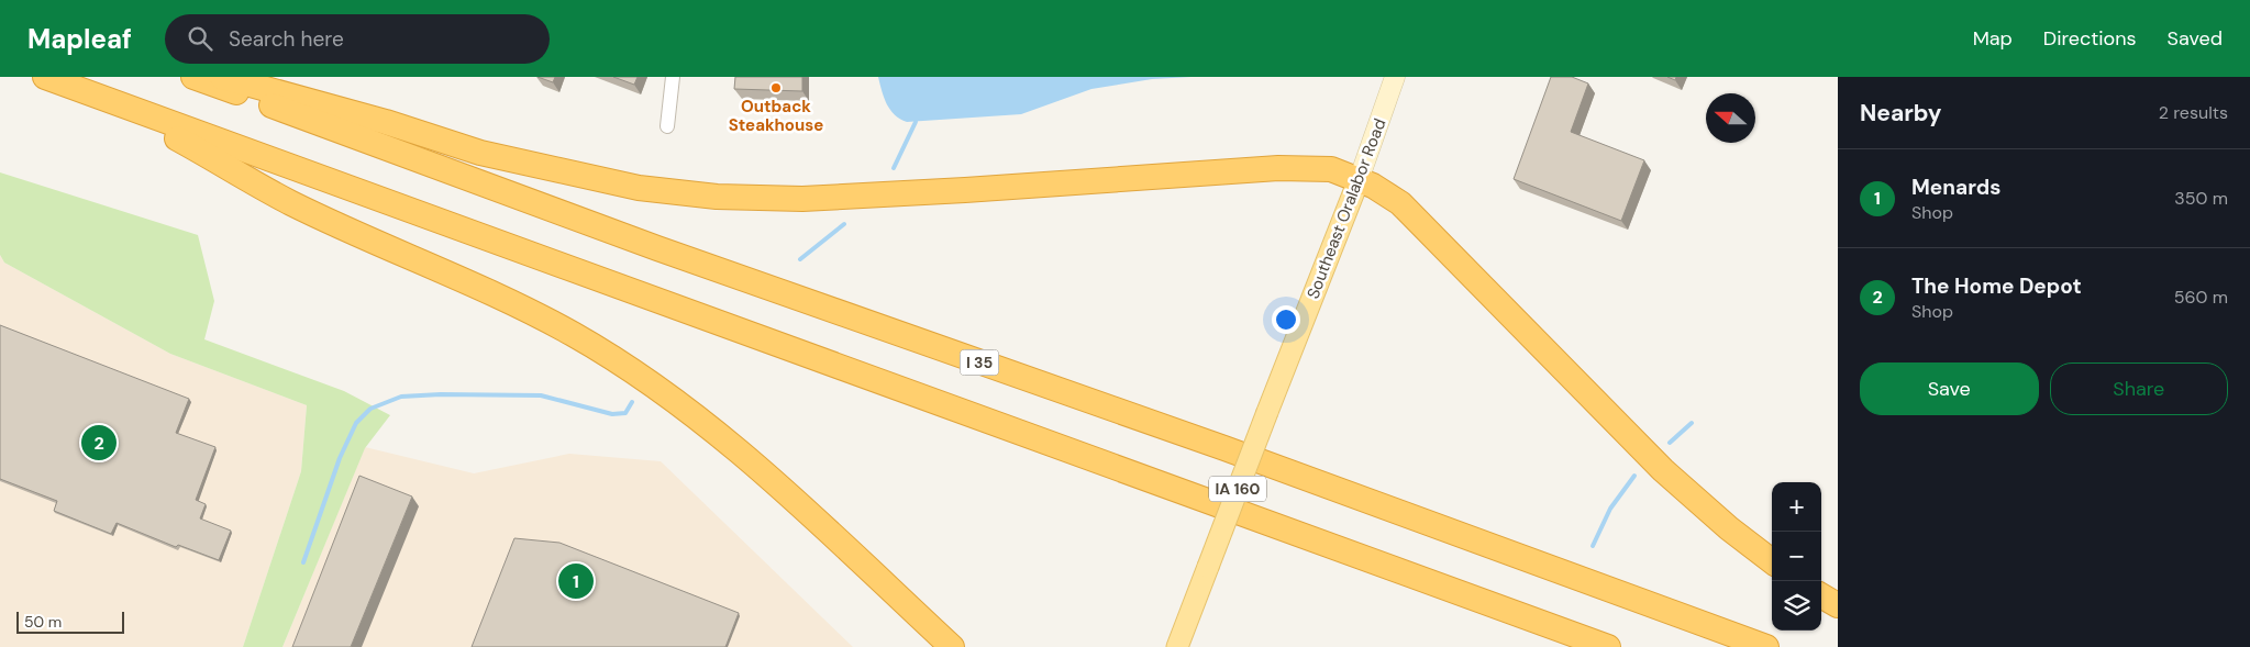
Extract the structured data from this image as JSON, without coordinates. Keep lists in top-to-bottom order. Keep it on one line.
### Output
{"streets":{"highway":["I 35"],"main road":["Southeast Oralabor Road","IA 160"]},"places":["Outback Steakhouse"],"scale_bar":"50 m","north":"left","page":{"header":"Mapleaf","search":"Search here","nav":["Map","Directions","Saved"],"heading":["Nearby","2 results"],"list":[{"mark":"1","name":"Menards","note":"Shop","value":"350 m"},{"mark":"2","name":"The Home Depot","note":"Shop","value":"560 m"}],"buttons":["Save","Share"],"pins":["2","1"],"map_buttons":["+","−"],"scale":"50 m"}}
